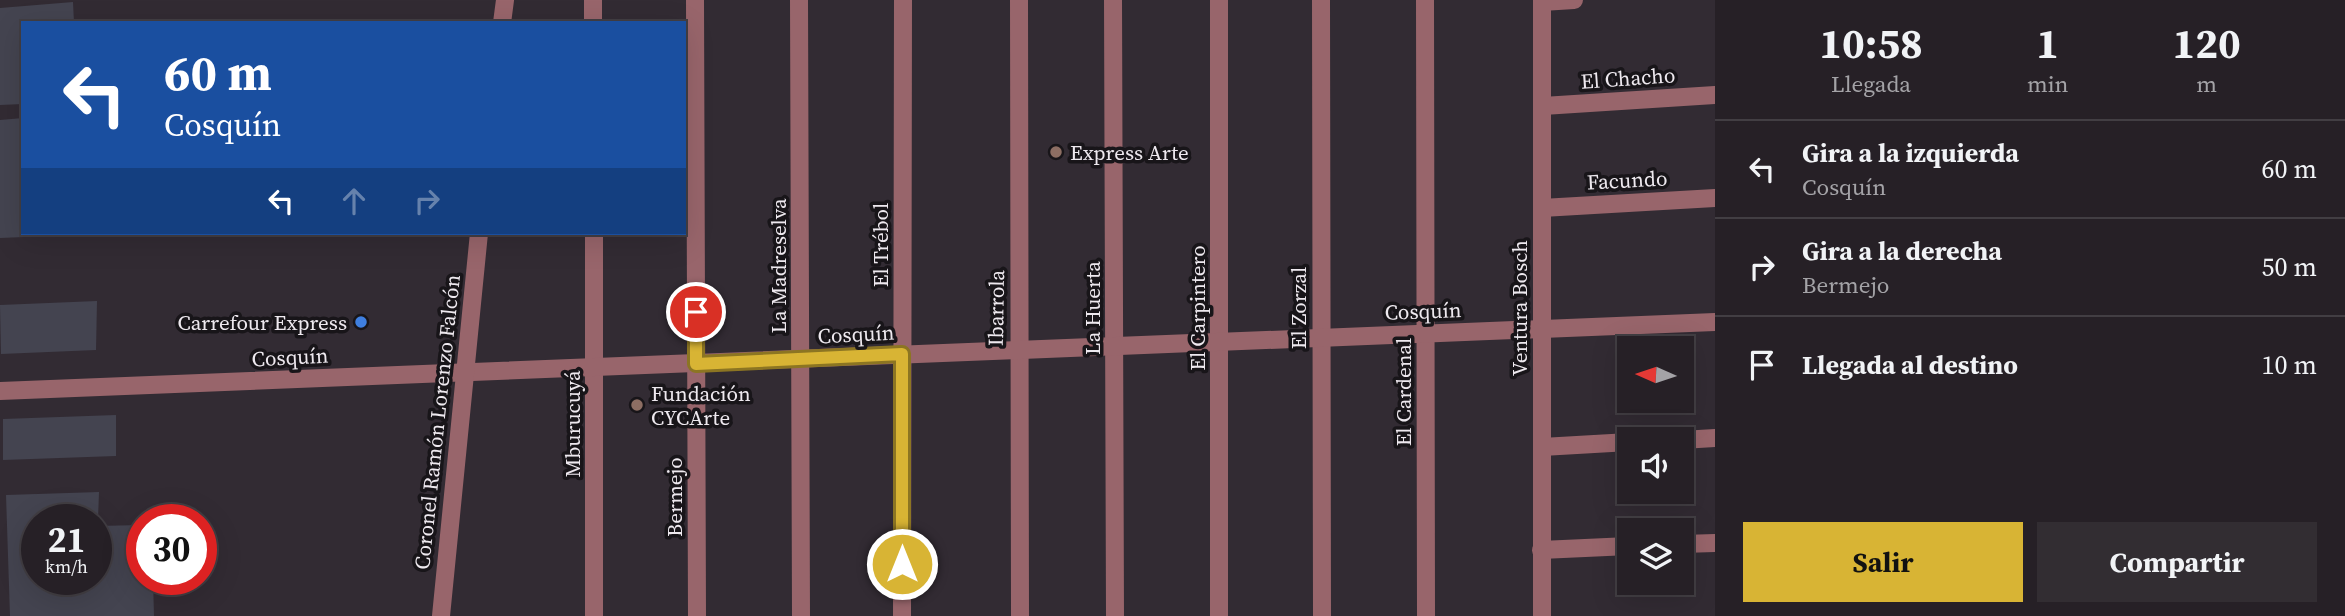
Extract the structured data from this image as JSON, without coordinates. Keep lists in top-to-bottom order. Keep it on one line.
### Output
{"streets":{"street":["El Chacho","Facundo","El Trébol","La Madreselva","Ibarrola","La Huerta","El Carpintero","El Zorzal","Ventura Bosch","Cosquín","El Cardenal","Coronel Ramón Lorenzo Falcón","Mburucuyá","Bermejo"]},"crossings":[["El Chacho","Ventura Bosch"],["Facundo","Ventura Bosch"],["El Trébol","Cosquín"],["La Madreselva","Cosquín"],["Ibarrola","Cosquín"],["La Huerta","Cosquín"],["El Carpintero","Cosquín"],["El Zorzal","Cosquín"],["Ventura Bosch","Cosquín"],["Cosquín","El Cardenal"],["Cosquín","Coronel Ramón Lorenzo Falcón"],["Cosquín","Mburucuyá"],["Cosquín","Bermejo"]],"places":["Express Arte","Carrefour Express","Fundación CYCArte"],"north":"left","page":{"eta":["10:58","Llegada","1","min","120","m"],"turn":["60 m","Cosquín"],"list":[{"name":"Gira a la izquierda","note":"Cosquín","value":"60 m"},{"name":"Gira a la derecha","note":"Bermejo","value":"50 m"},{"name":"Llegada al destino","value":"10 m"}],"speed":"21 km/h","limit":"30","buttons":["Salir","Compartir"]}}
